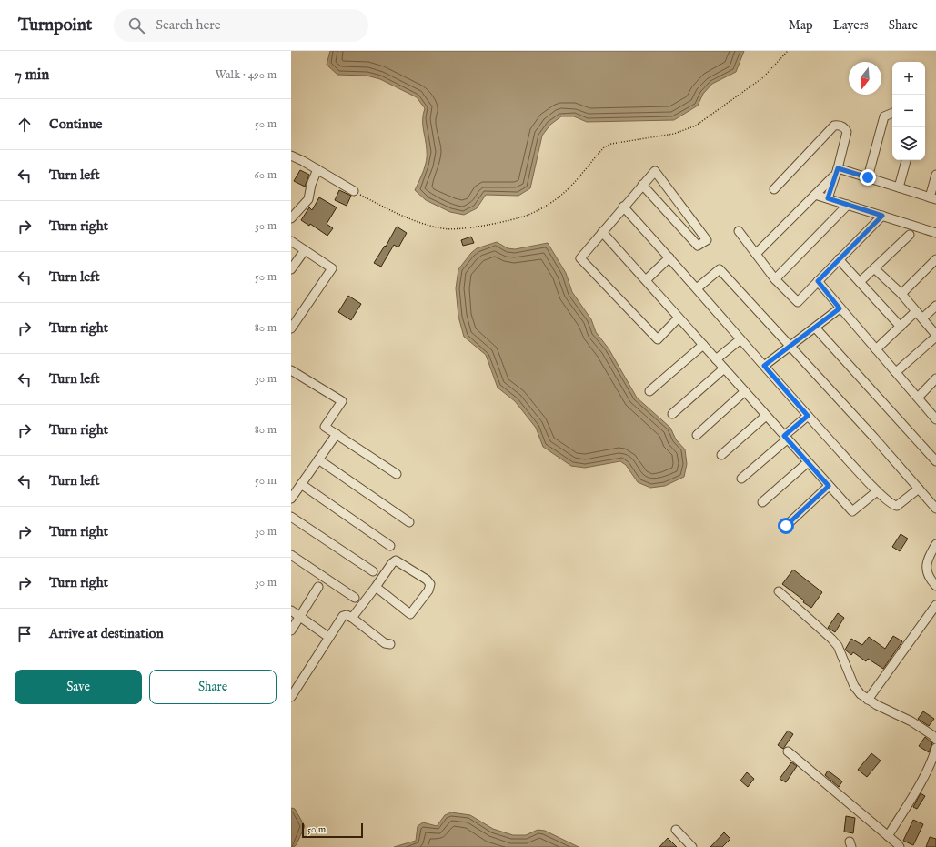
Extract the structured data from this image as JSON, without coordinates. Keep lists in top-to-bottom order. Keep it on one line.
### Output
{"scale_bar":"50 m","north":"bottom","page":{"header":"Turnpoint","search":"Search here","nav":["Map","Layers","Share"],"heading":["7 min","Walk · 490 m"],"map_buttons":["+","−"],"list":[["Continue","50 m"],["Turn left","60 m"],["Turn right","30 m"],["Turn left","50 m"],["Turn right","80 m"],["Turn left","30 m"],["Turn right","80 m"],["Turn left","50 m"],["Turn right","30 m"],["Turn right","30 m"],"Arrive at destination"],"buttons":["Save","Share"],"scale":"50 m"}}
